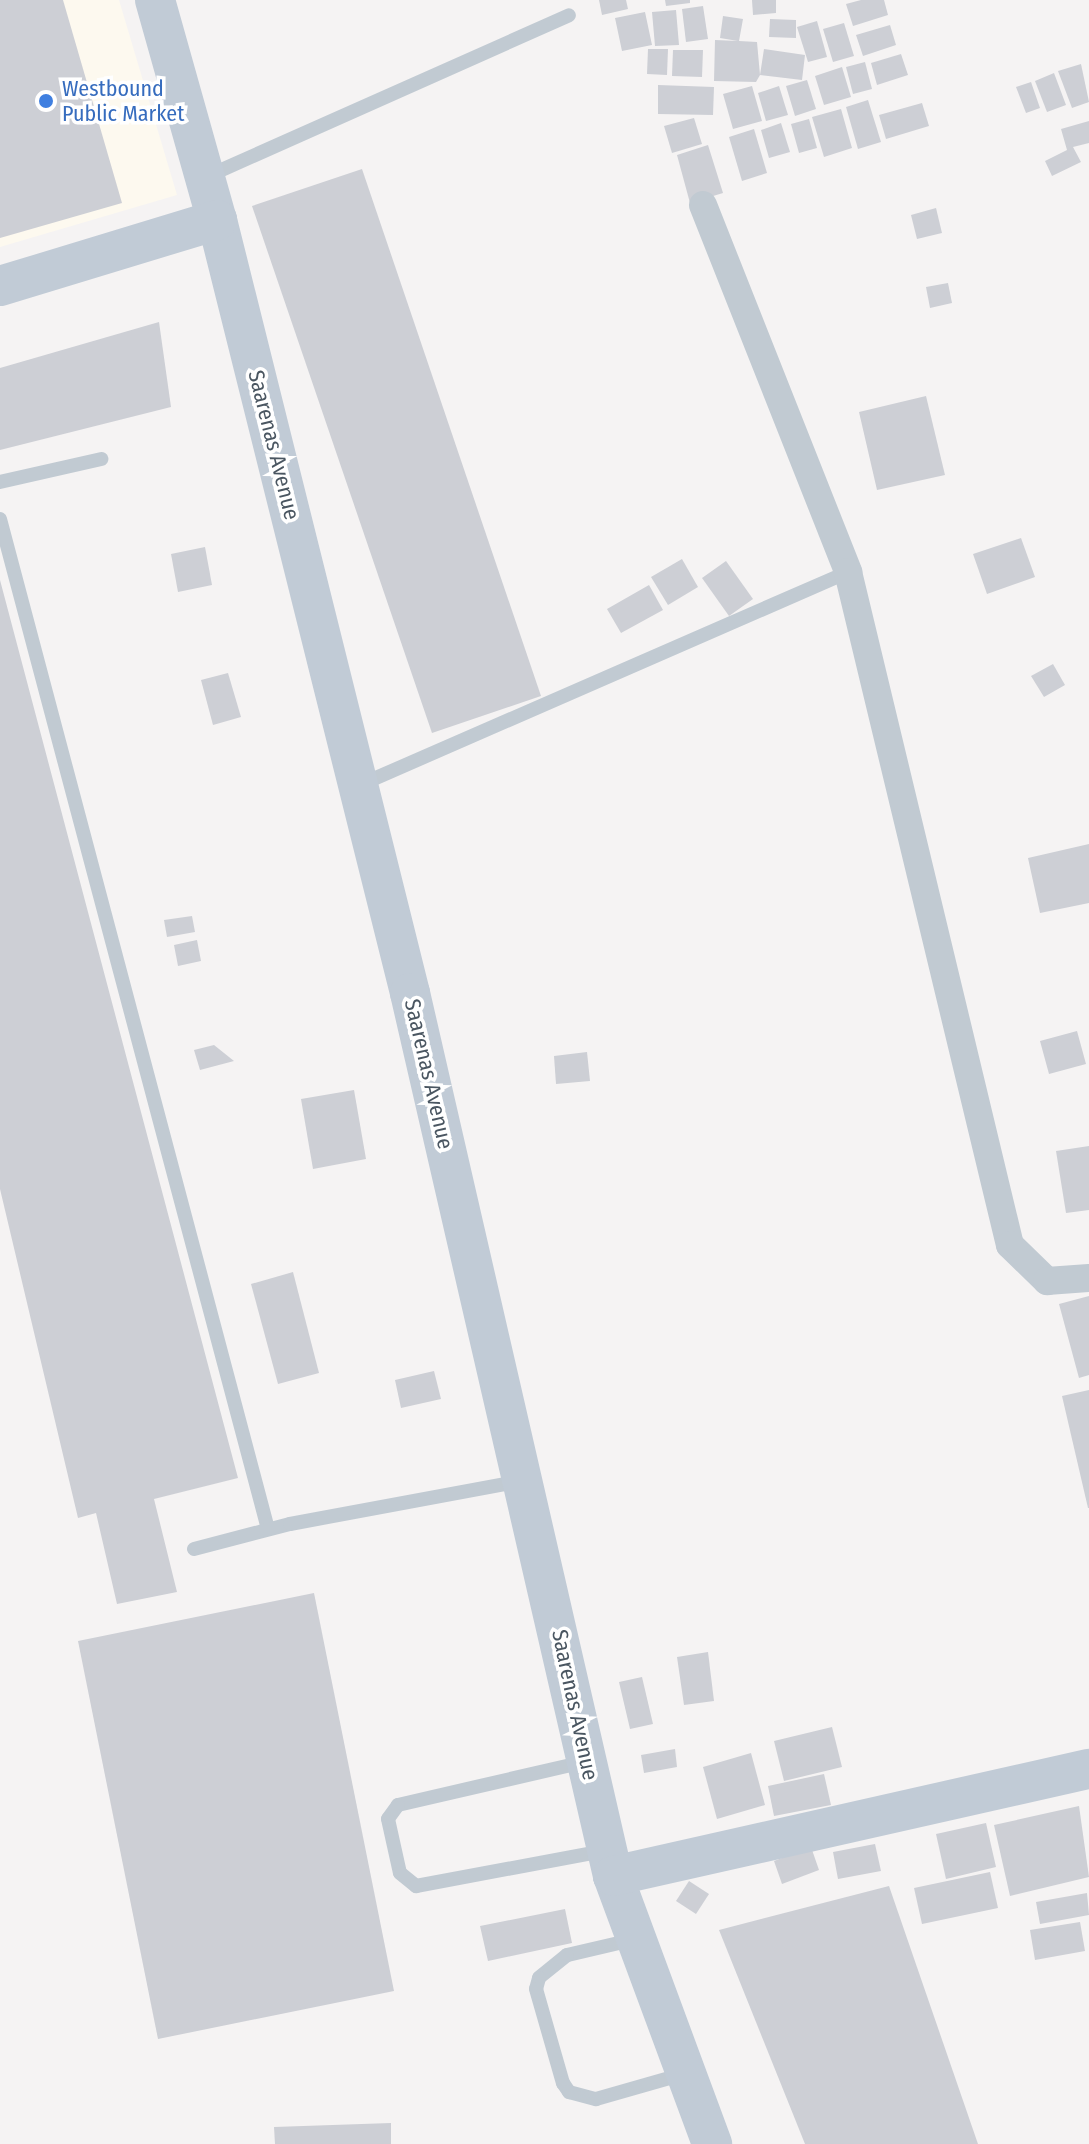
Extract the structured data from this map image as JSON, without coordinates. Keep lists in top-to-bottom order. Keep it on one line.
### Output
{"streets":{"main road":["Saarenas Avenue"]},"places":["Westbound Public Market"]}
